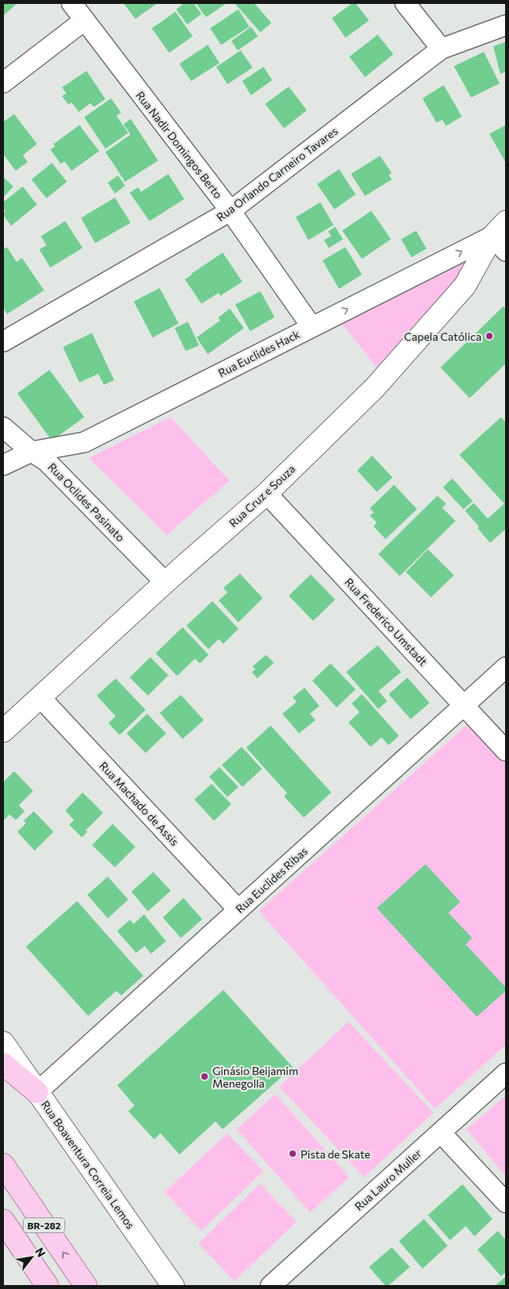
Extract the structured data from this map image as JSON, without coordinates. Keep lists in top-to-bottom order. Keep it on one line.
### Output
{"streets":{"highway":["BR-282"],"street":["Rua Nadir Domingos Berto","Rua Orlando Carneiro Tavares","Rua Euclides Hack","Rua Cruz e Souza","Rua Oclides Pasinato","Rua Frederico Umstadt","Rua Machado de Assis","Rua Euclides Ribas","Rua Boaventura Correia Lemos","Rua Lauro Muller"]},"crossings":[["Rua Nadir Domingos Berto","Rua Orlando Carneiro Tavares"],["Rua Nadir Domingos Berto","Rua Euclides Hack"],["Rua Euclides Hack","Rua Cruz e Souza"],["Rua Euclides Hack","Rua Oclides Pasinato"],["Rua Cruz e Souza","Rua Oclides Pasinato"],["Rua Cruz e Souza","Rua Frederico Umstadt"],["Rua Cruz e Souza","Rua Machado de Assis"],["Rua Frederico Umstadt","Rua Euclides Ribas"],["Rua Machado de Assis","Rua Euclides Ribas"],["Rua Euclides Ribas","Rua Boaventura Correia Lemos"]],"one_way":["Rua Euclides Hack"],"places":["Capela Católica","Ginásio Beijamim Menegolla","Pista de Skate"],"north":"top right"}
